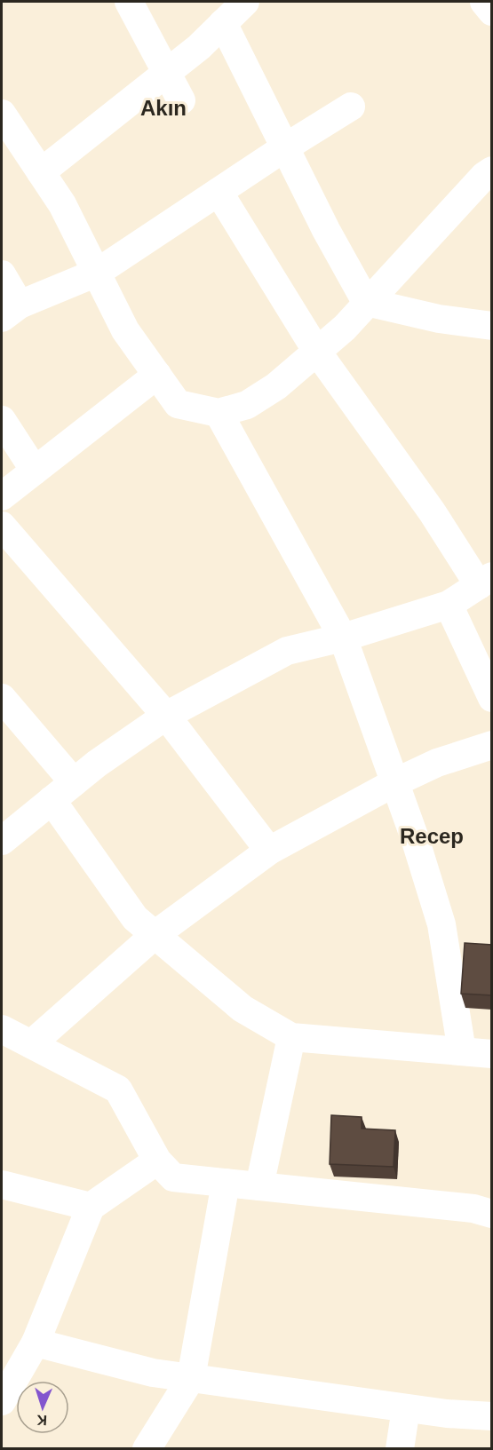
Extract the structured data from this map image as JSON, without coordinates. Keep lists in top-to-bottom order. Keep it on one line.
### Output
{"districts":["Akın","Recep"],"north":"bottom"}
